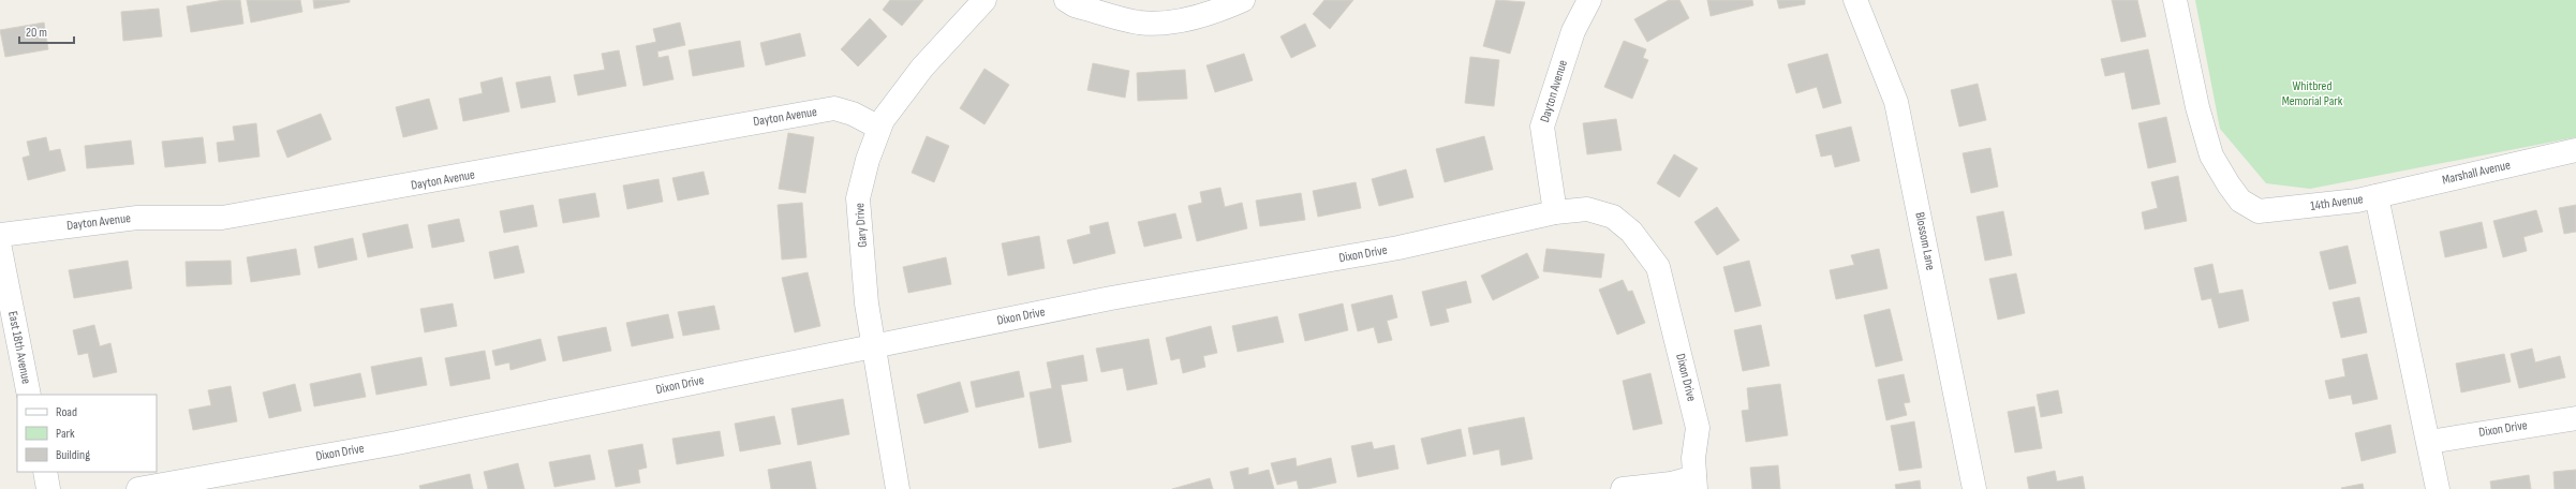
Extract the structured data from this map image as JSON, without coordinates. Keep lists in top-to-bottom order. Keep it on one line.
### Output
{"streets":{"street":["Dayton Avenue","Marshall Avenue","14th Avenue","Gary Drive","Blossom Lane","Dixon Drive","East 18th Avenue"]},"crossings":[["Dayton Avenue","Gary Drive"],["Dayton Avenue","Dixon Drive"],["Marshall Avenue","14th Avenue"],["14th Avenue","Dixon Drive"],["Gary Drive","Dixon Drive"]],"parks":["Whitbred Memorial Park"],"legend":["Road","Park","Building"],"scale_bar":"20 m"}
